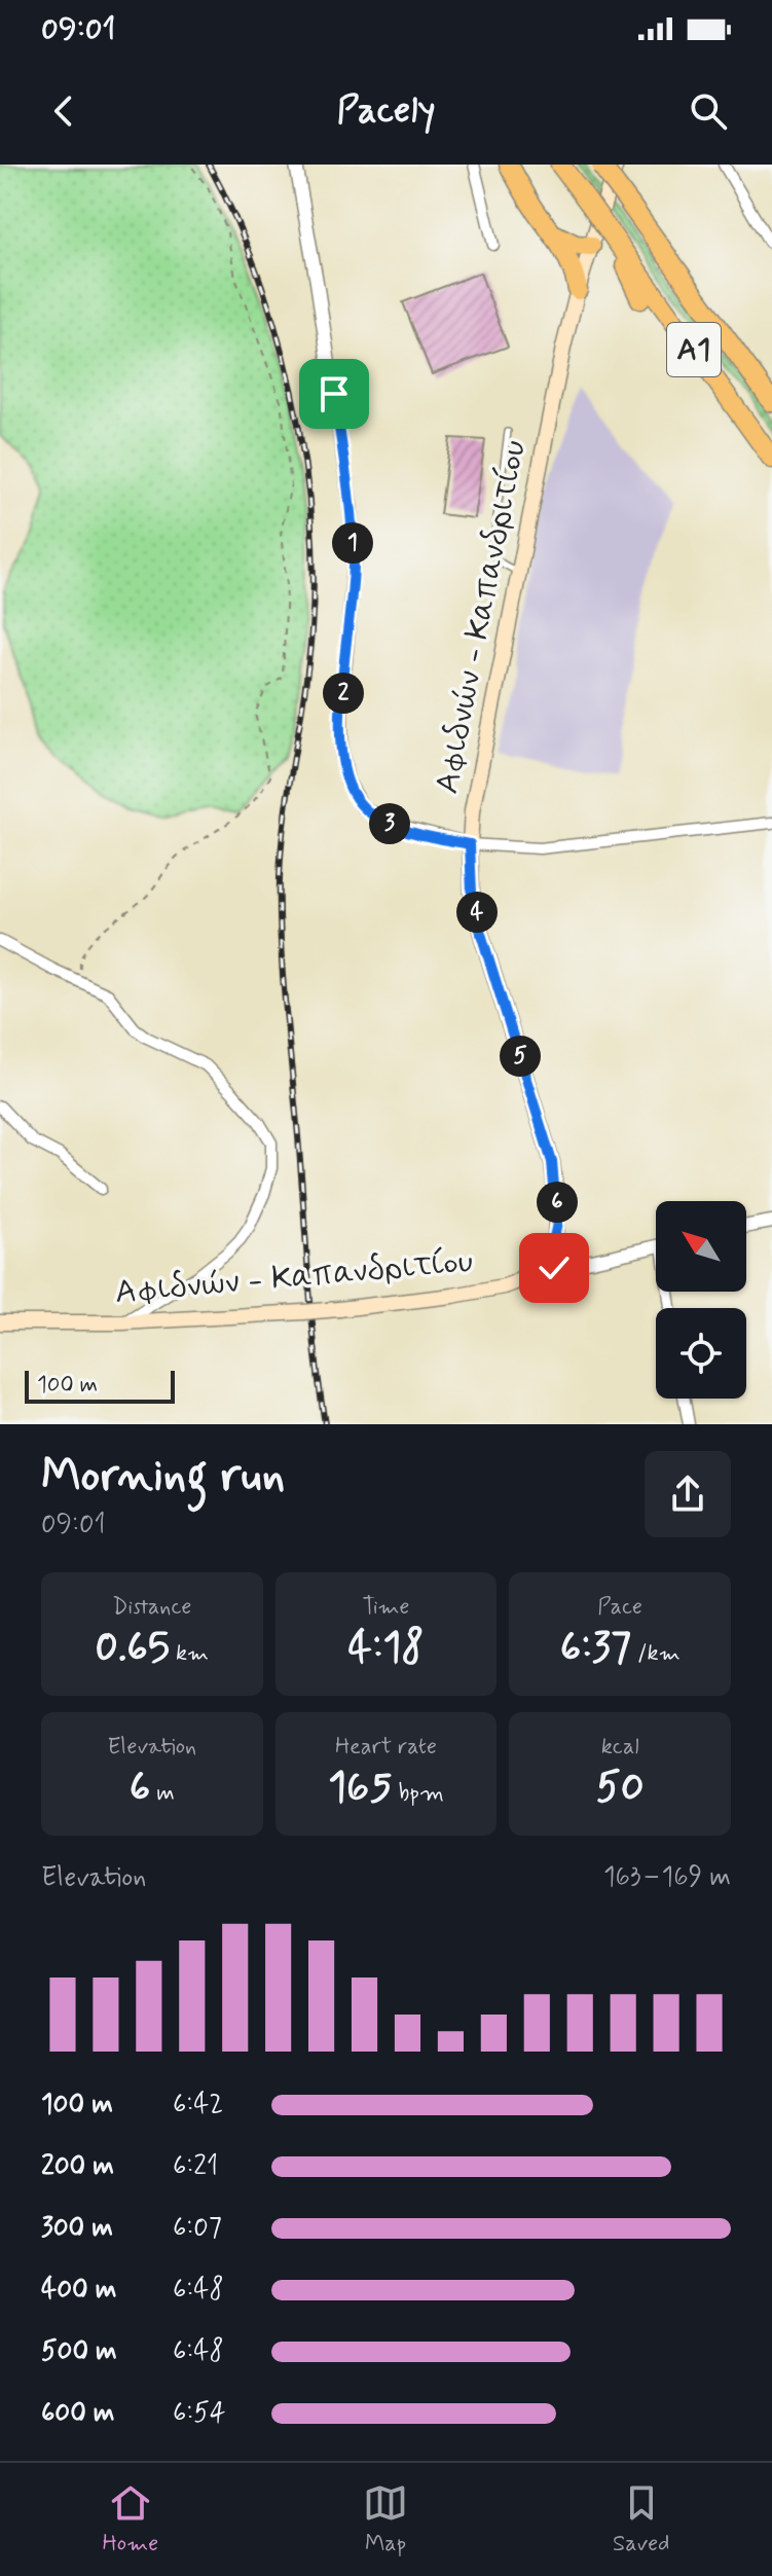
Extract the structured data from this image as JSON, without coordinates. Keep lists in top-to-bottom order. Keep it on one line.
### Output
{"streets":{"highway":["Α1"],"main road":["Αφιδνών - Καπανδριτίου"]},"scale_bar":"100 m","north":"top left","page":{"status":"09:01","header":"Pacely","pins":["1","2","3","4","5","6"],"scale":"100 m","heading":["Morning run","09:01"],"stats":[["Distance","0.65 km"],["Time","4:18"],["Pace","6:37 /km"],["Elevation","6 m"],["Heart rate","165 bpm"],["kcal","50"]],"chart":["Elevation","163–169 m"],"list":[{"name":"100 m","note":"6:42"},{"name":"200 m","note":"6:21"},{"name":"300 m","note":"6:07"},{"name":"400 m","note":"6:48"},{"name":"500 m","note":"6:48"},{"name":"600 m","note":"6:54"}],"tabs":["Home","Map","Saved"]}}
